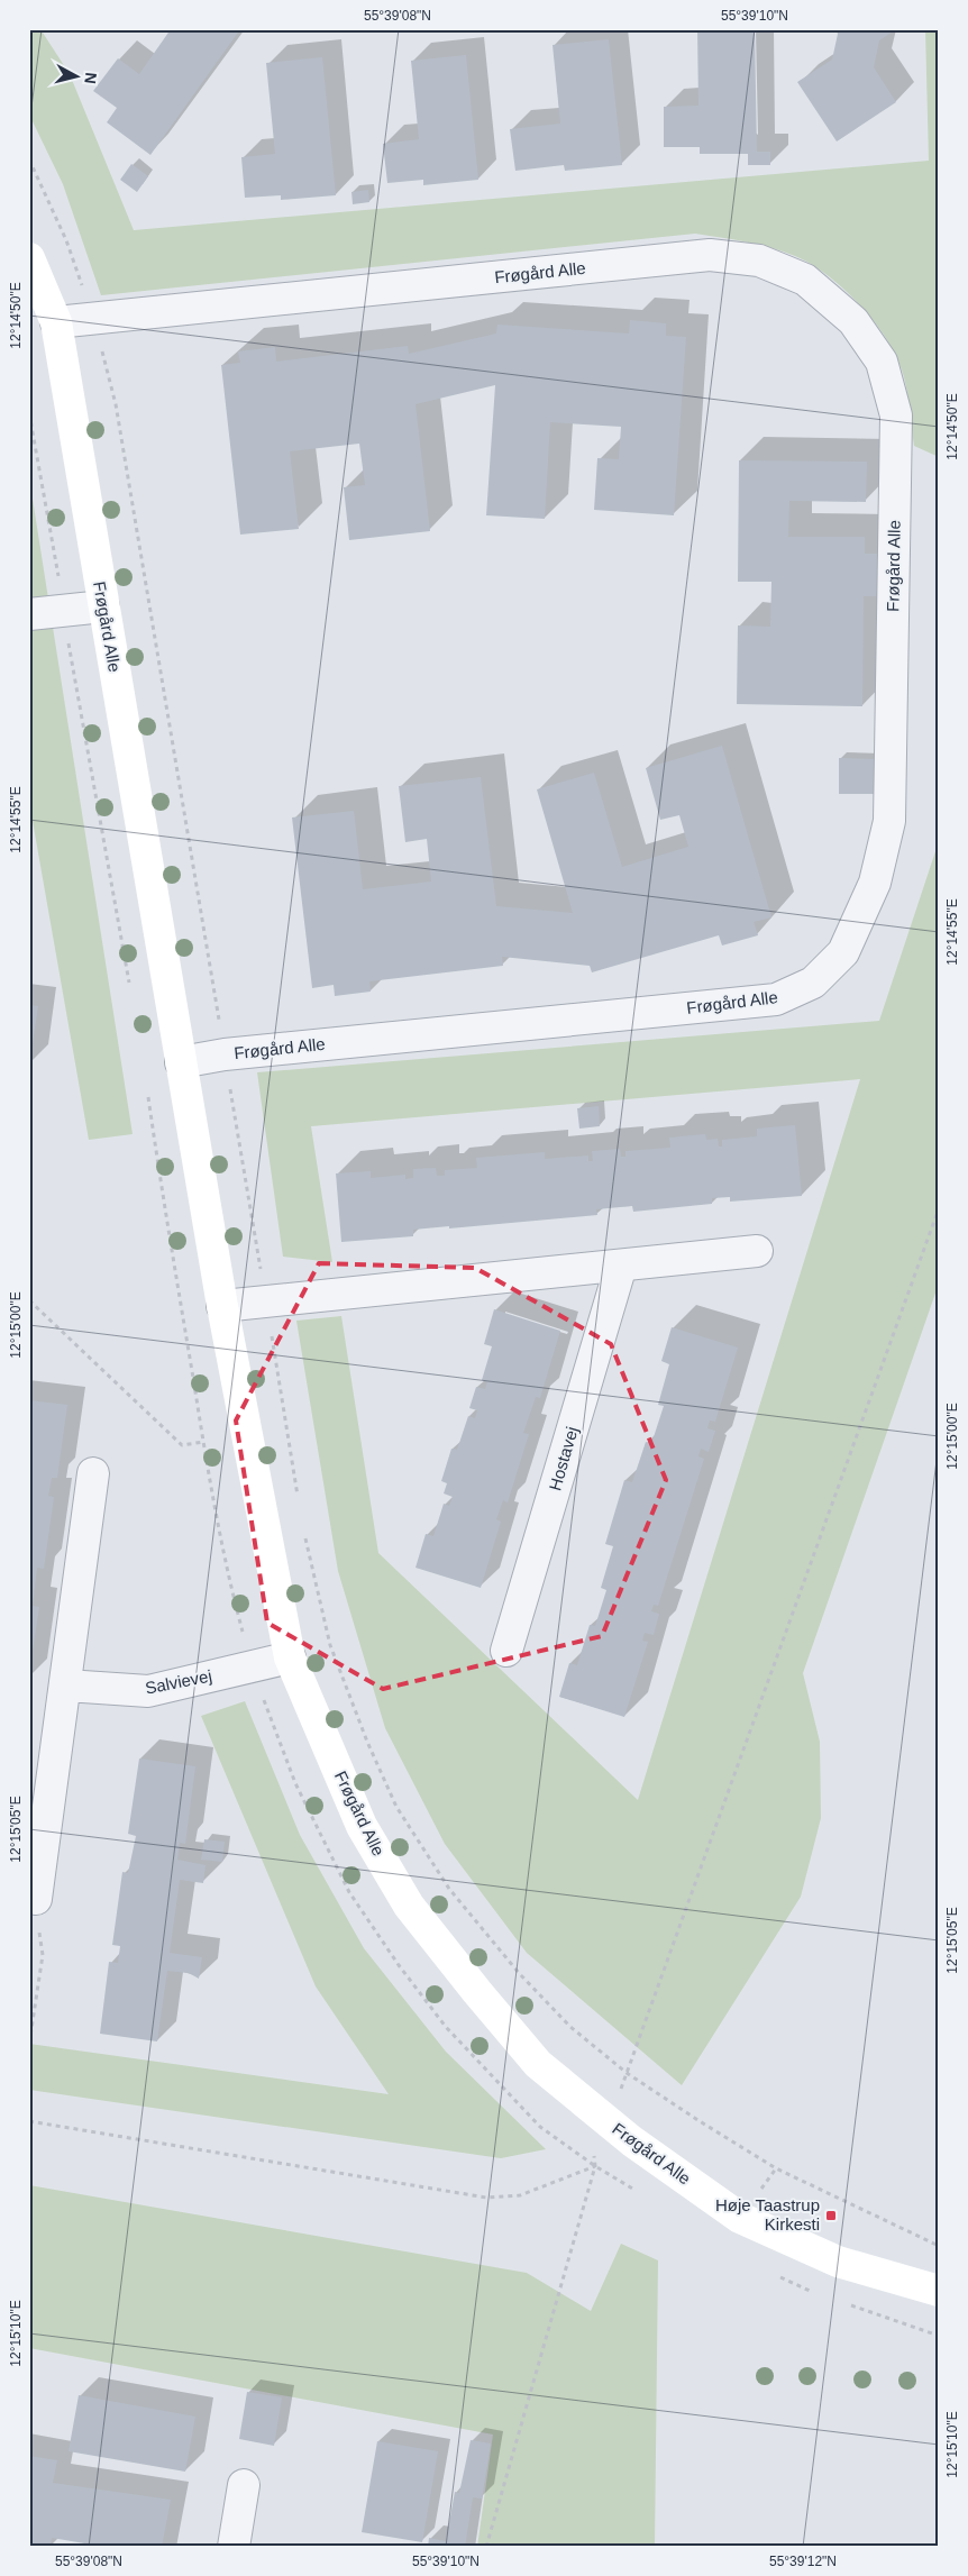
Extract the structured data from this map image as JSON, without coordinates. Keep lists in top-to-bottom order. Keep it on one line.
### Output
{"streets":{"street":["Frøgård Alle","Hostavej","Salvievej"]},"crossings":[["Frøgård Alle","Salvievej"]],"places":{"transit":["Høje Taastrup Kirkesti"]},"north":"right","coordinates":["55°39'08\"N","55°39'10\"N","12°14'50\"E","12°14'55\"E","12°15'00\"E","12°15'05\"E","12°15'10\"E","55°39'12\"N"]}
